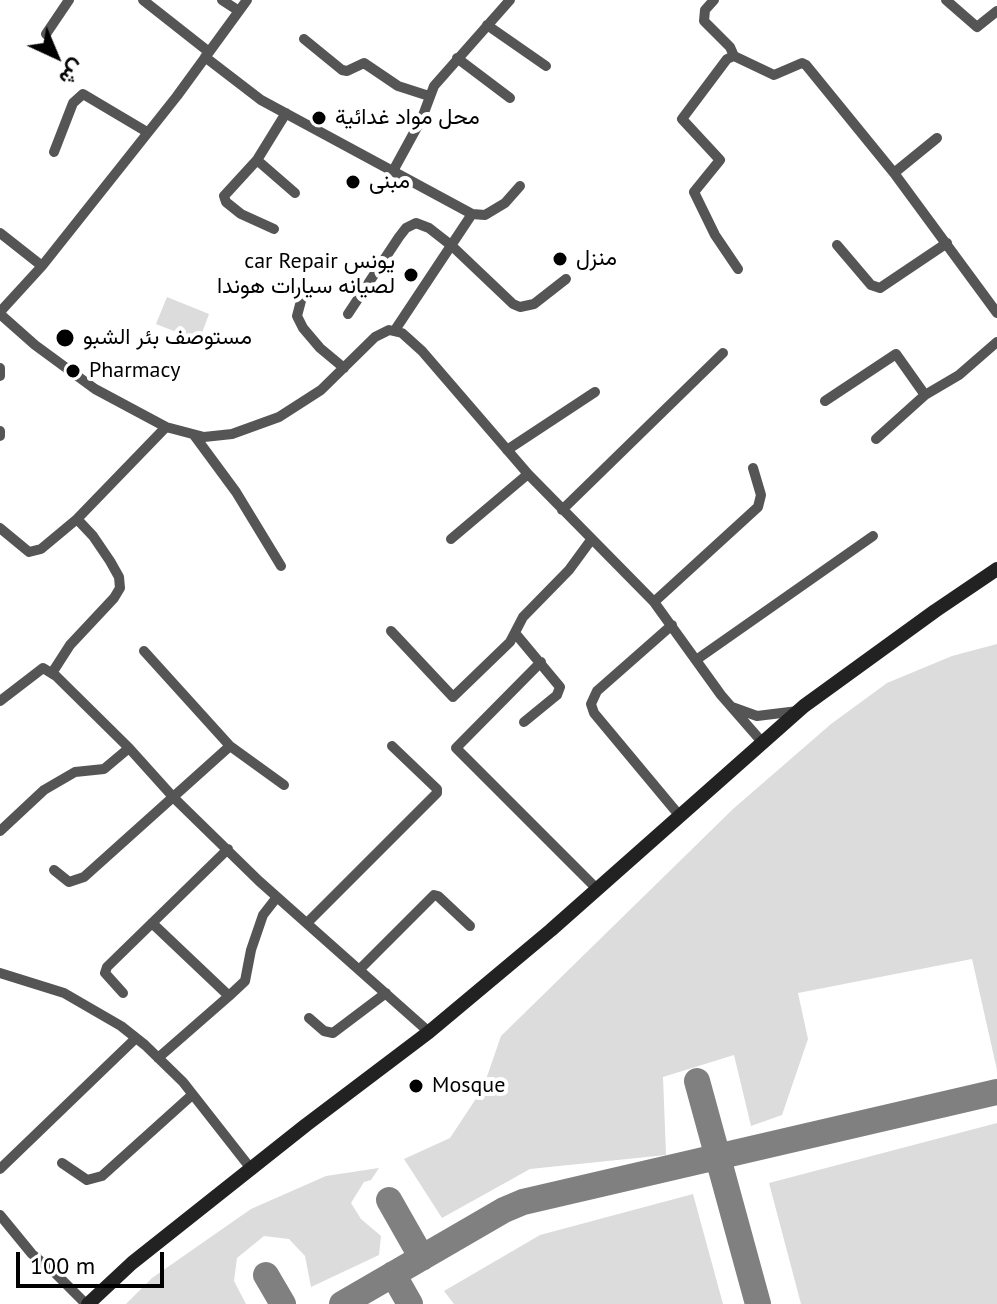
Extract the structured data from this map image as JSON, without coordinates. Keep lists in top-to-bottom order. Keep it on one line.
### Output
{"places":["محل مواد غدائية","مبنى","منزل","car Repair يونس لصيانه سيارات هوندا","مستوصف بئر الشبو","Pharmacy","Mosque"],"scale_bar":"100 m","north":"bottom right"}
